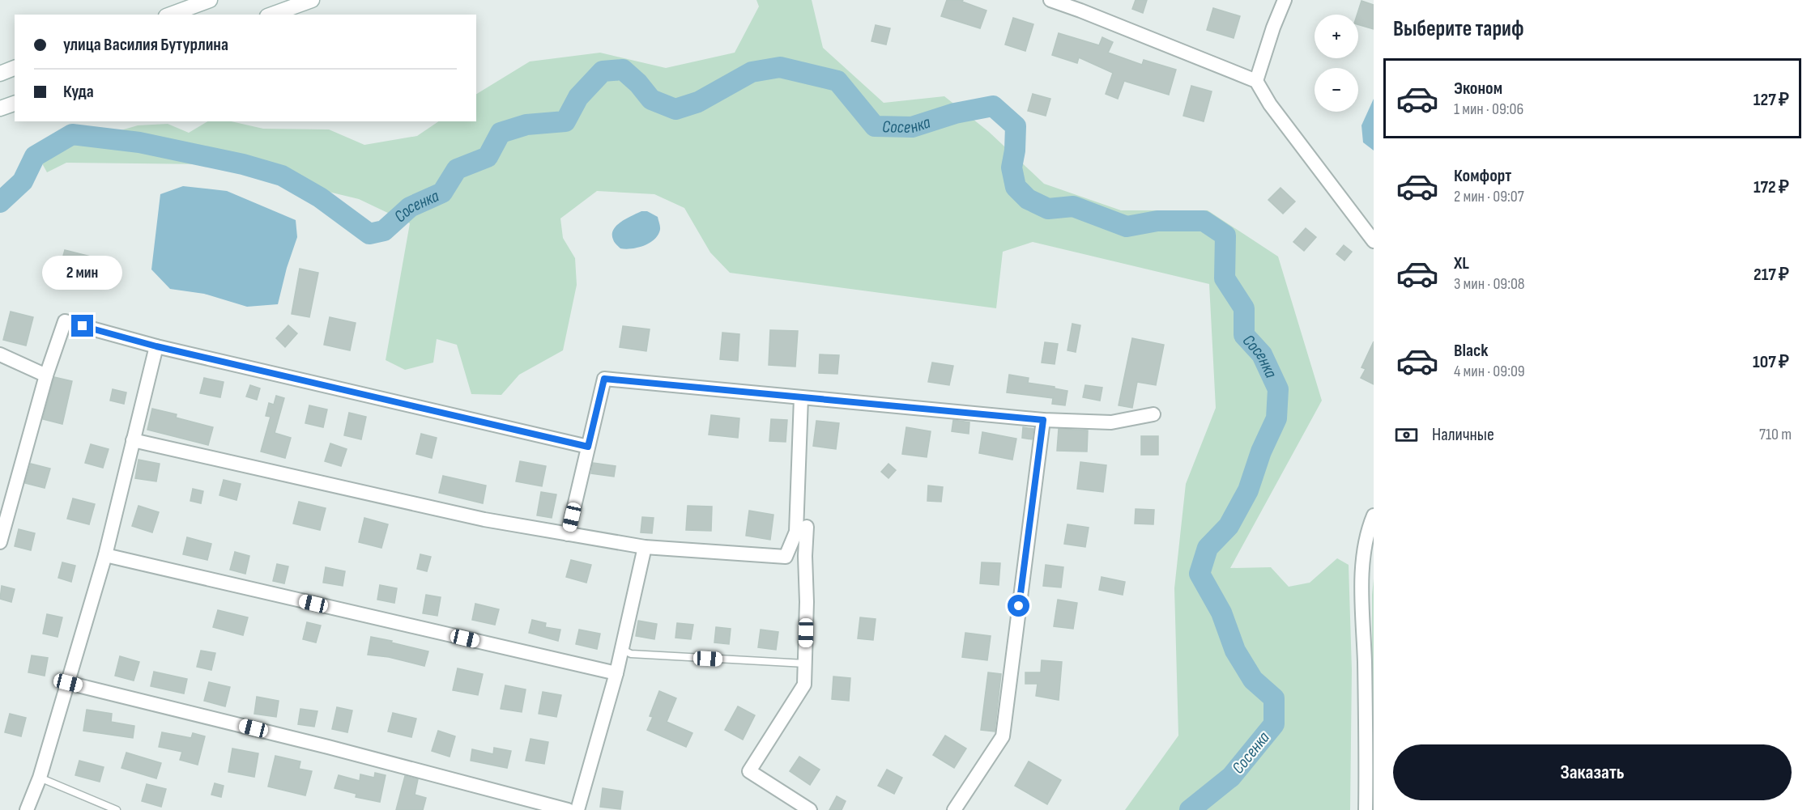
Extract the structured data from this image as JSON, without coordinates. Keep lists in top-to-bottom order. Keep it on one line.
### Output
{"water":["Сосенка"],"page":{"heading":"Выберите тариф","map_buttons":["+","−"],"banner":["улица Василия Бутурлина","Куда"],"list":[{"name":"Эконом","note":"1 мин · 09:06","value":"127 ₽"},{"name":"Комфорт","note":"2 мин · 09:07","value":"172 ₽"},{"name":"XL","note":"3 мин · 09:08","value":"217 ₽"},{"name":"Black","note":"4 мин · 09:09","value":"107 ₽"}],"bubble":"2 мин","pay":["Наличные","710 m"],"buttons":"Заказать"}}
